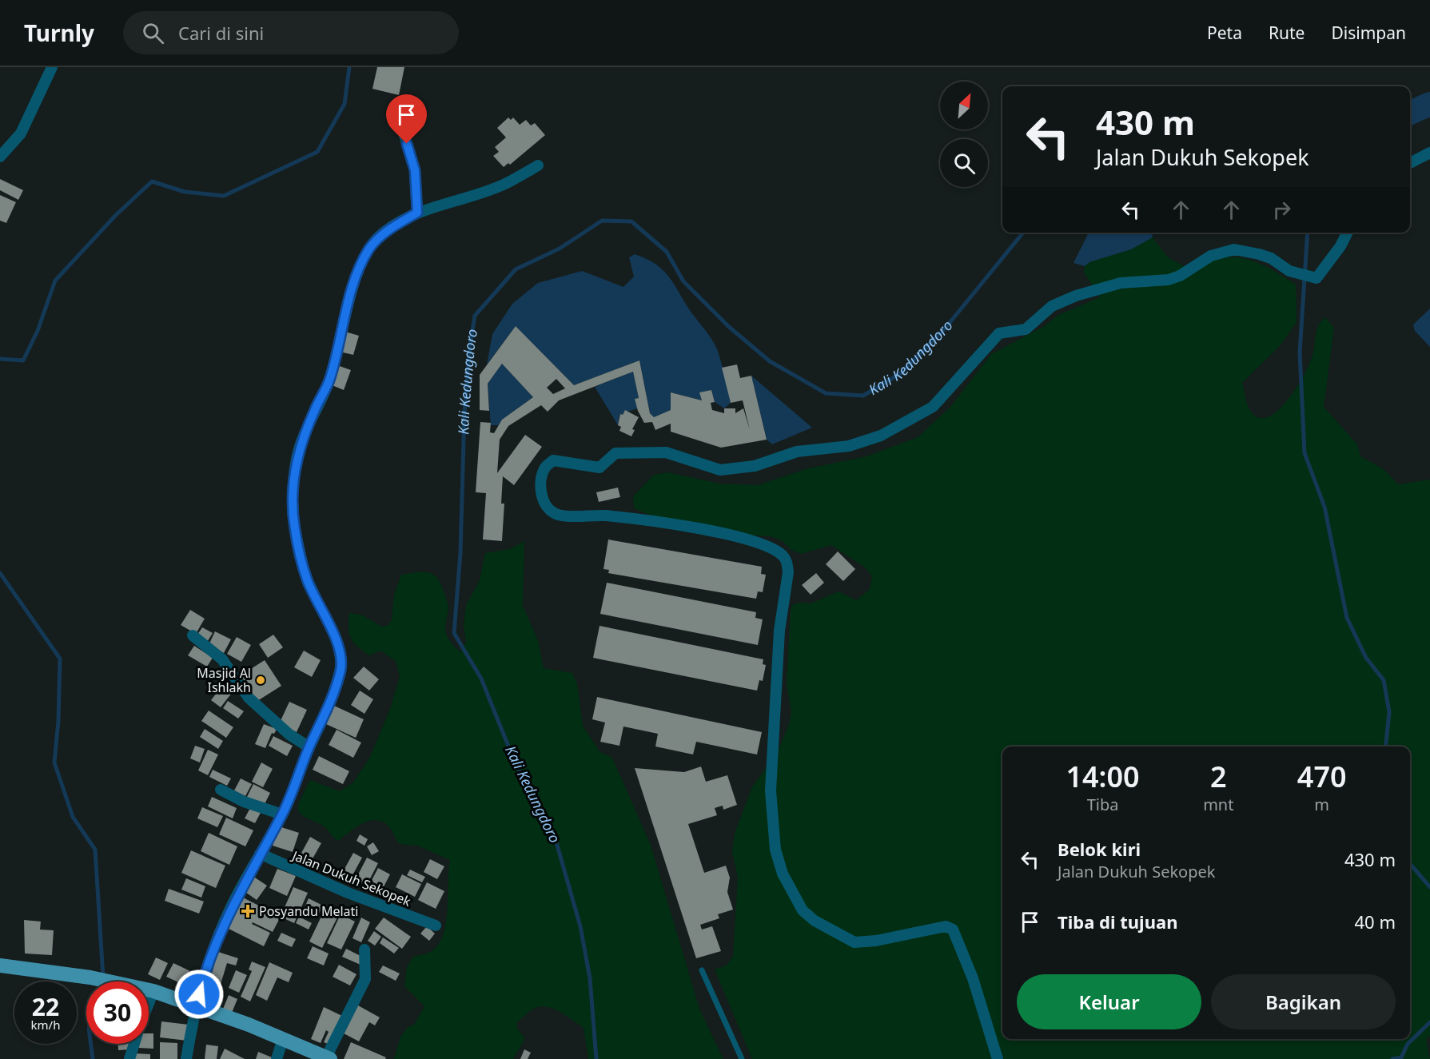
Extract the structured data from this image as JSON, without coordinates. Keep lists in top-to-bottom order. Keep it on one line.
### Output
{"streets":{"street":["Jalan Dukuh Sekopek"]},"water":["Kali Kedungdoro"],"places":{"other":["Masjid Al Ishlakh"],"health":["Posyandu Melati"]},"north":"top right","page":{"header":"Turnly","search":"Cari di sini","nav":["Peta","Rute","Disimpan"],"turn":["430 m","Jalan Dukuh Sekopek"],"eta":["14:00","Tiba","2","mnt","470","m"],"list":[{"name":"Belok kiri","note":"Jalan Dukuh Sekopek","value":"430 m"},{"name":"Tiba di tujuan","value":"40 m"}],"buttons":["Keluar","Bagikan"],"speed":"22 km/h","limit":"30"}}
